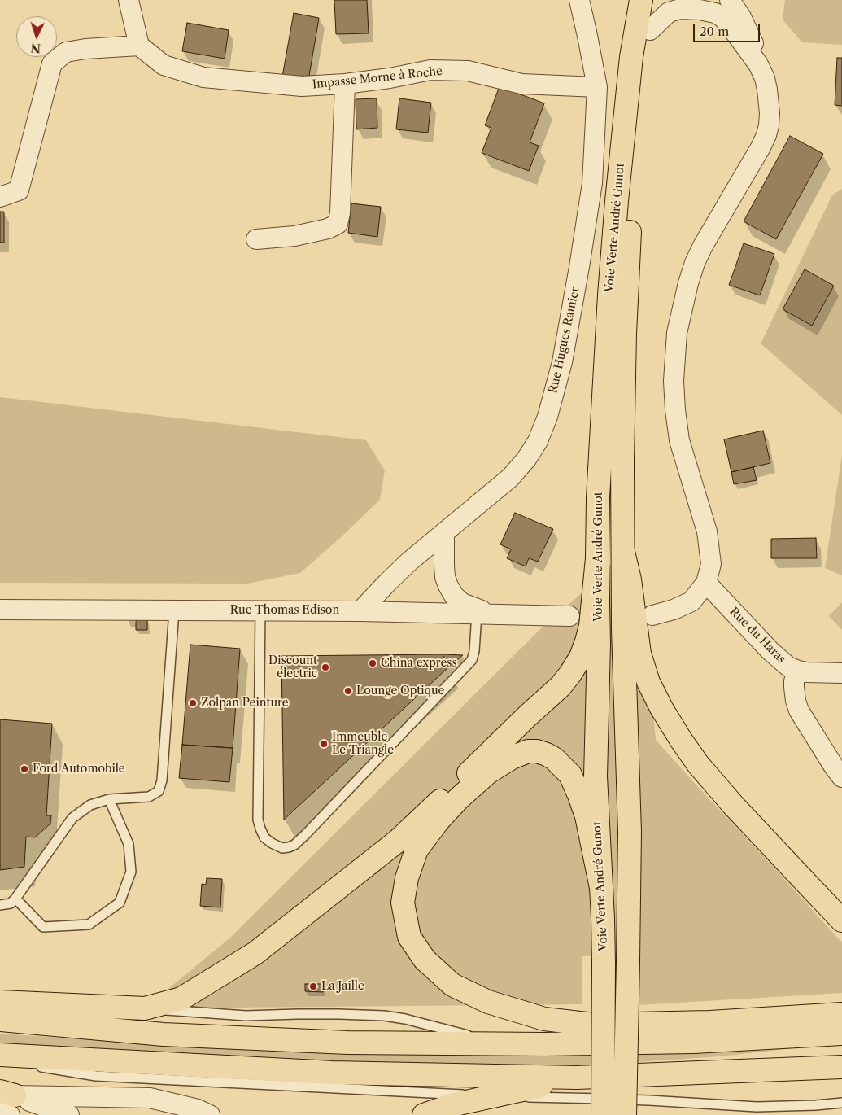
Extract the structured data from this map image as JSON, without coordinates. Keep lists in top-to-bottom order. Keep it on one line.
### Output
{"streets":{"main road":["Voie Verte André Gunot"],"street":["Impasse Morne à Roche","Rue Hugues Ramier","Rue Thomas Edison","Rue du Haras"]},"crossings":[["Impasse Morne à Roche","Rue Hugues Ramier"],["Rue Hugues Ramier","Rue Thomas Edison"]],"places":["China express","Discount electric","Lounge Optique","Zolpan Peinture","Immeuble Le Triangle","Ford Automobile","La Jaille"],"scale_bar":"20 m","north":"bottom"}
